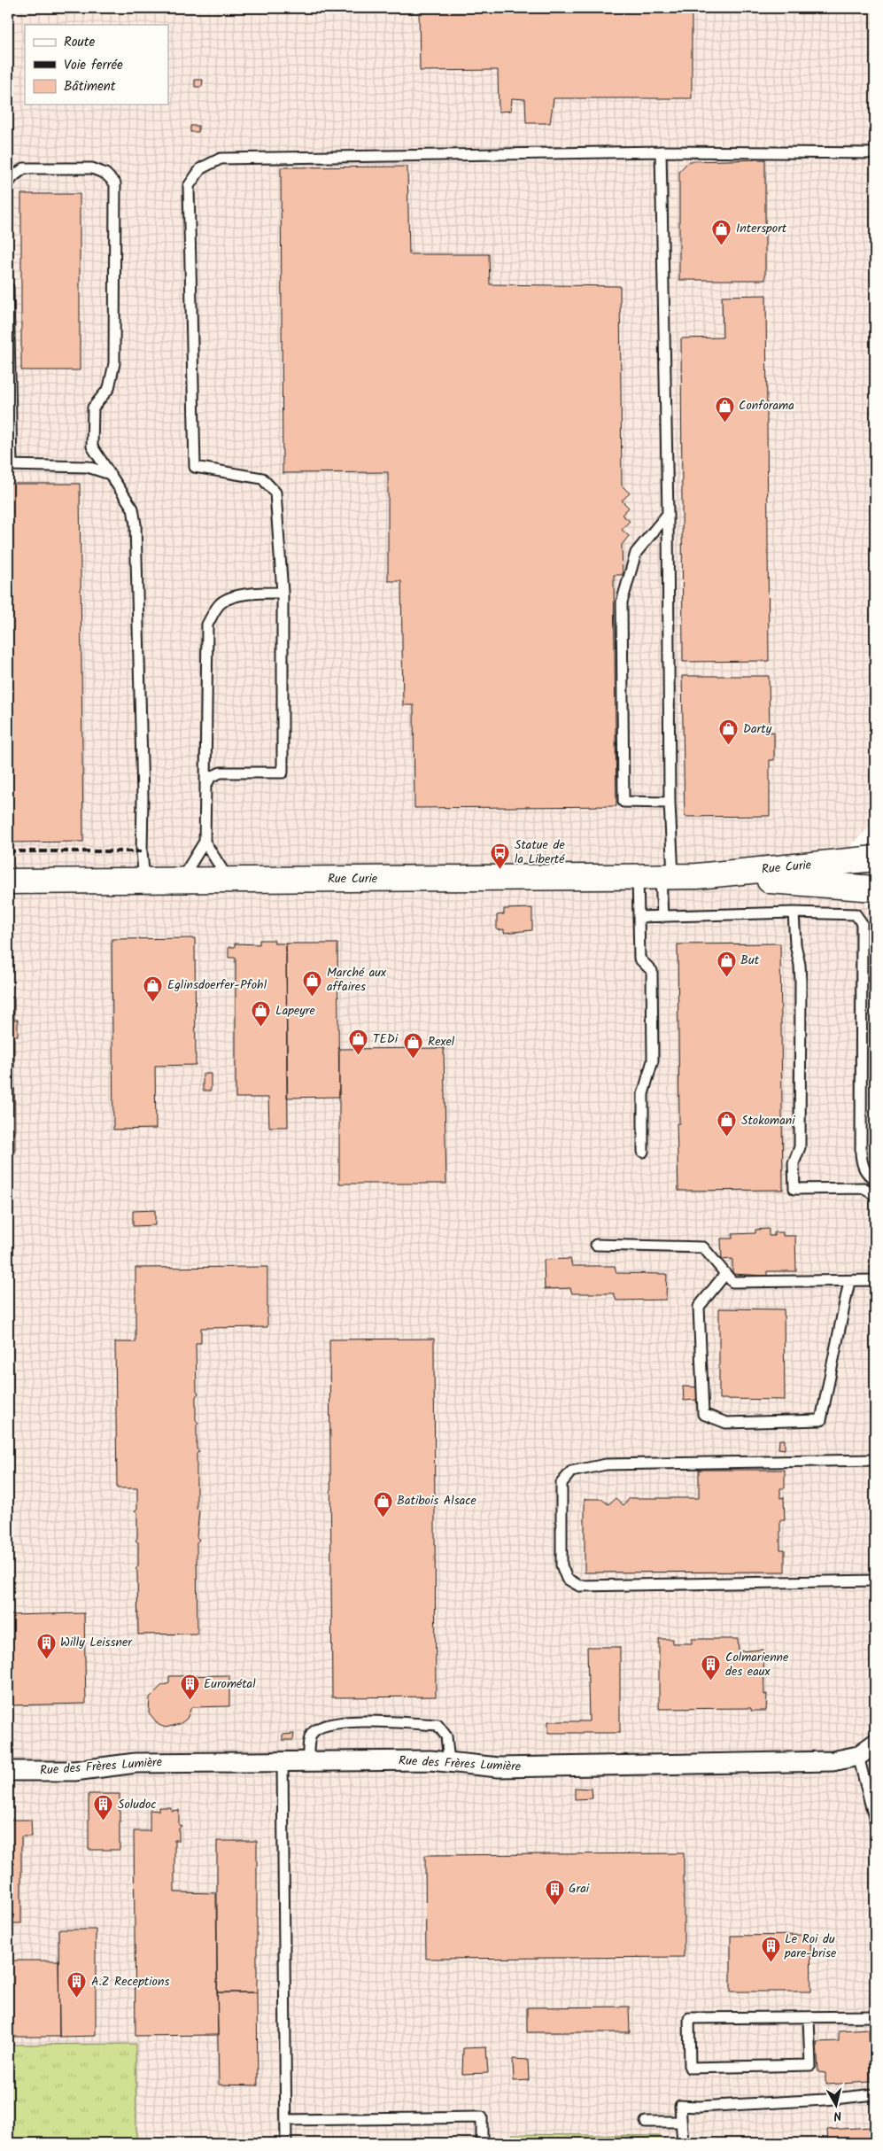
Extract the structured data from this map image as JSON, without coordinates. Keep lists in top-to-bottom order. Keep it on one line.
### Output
{"streets":{"main road":["Rue Curie"],"street":["Rue des Frères Lumière"]},"places":{"shop":["Intersport","Conforama","Darty","But","Marché aux affaires","Eglinsdoerfer-Pfohl","Lapeyre","TEDi","Rexel","Stokomani","Batibois Alsace"],"bus stop":["Statue de la Liberté"],"building":["Willy Leissner","Colmarienne des eaux","Eurométal","Soludoc","Grai","Le Roi du pare-brise","A.Z Receptions"]},"legend":["Route","Voie ferrée","Bâtiment"],"north":"bottom"}
